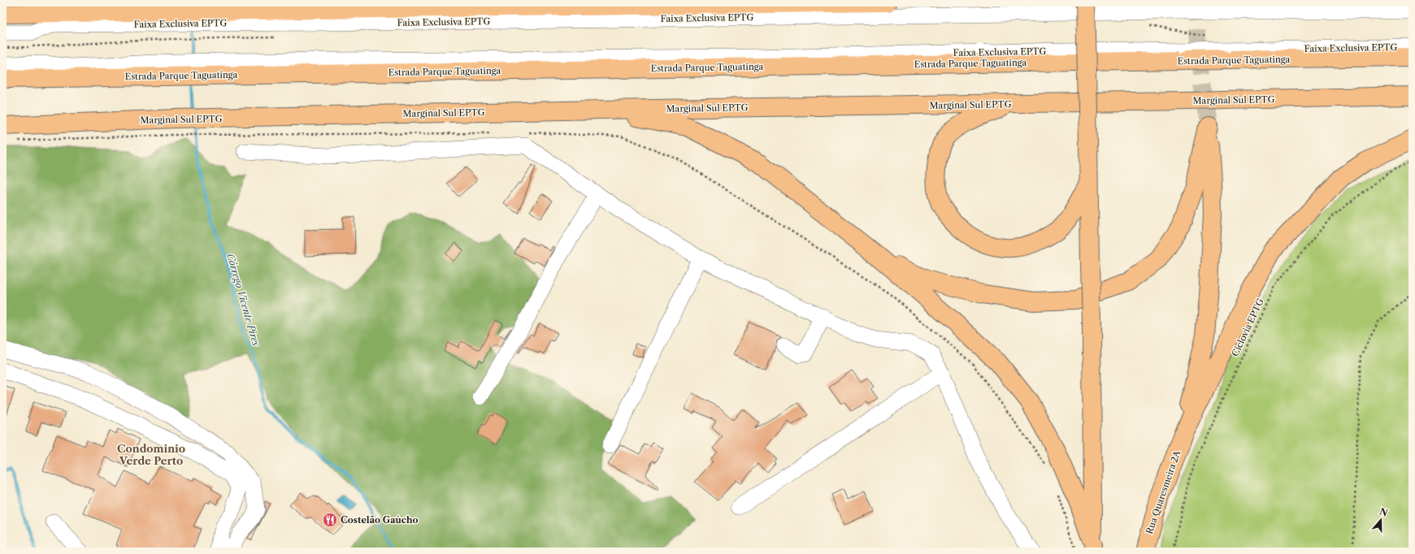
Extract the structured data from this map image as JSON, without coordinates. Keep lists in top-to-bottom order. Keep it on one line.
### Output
{"streets":{"main road":["Estrada Parque Taguatinga","Marginal Sul EPTG","Rua Quaresmeira 2A"],"street":["Faixa Exclusiva EPTG"],"path":["Ciclovia EPTG"]},"crossings":[["Faixa Exclusiva EPTG","Estrada Parque Taguatinga"]],"districts":["Condominio Verde Perto"],"water":["Córrego Vicente Pires"],"places":{"restaurant":["Costelão Gaúcho"]},"north":"top"}
